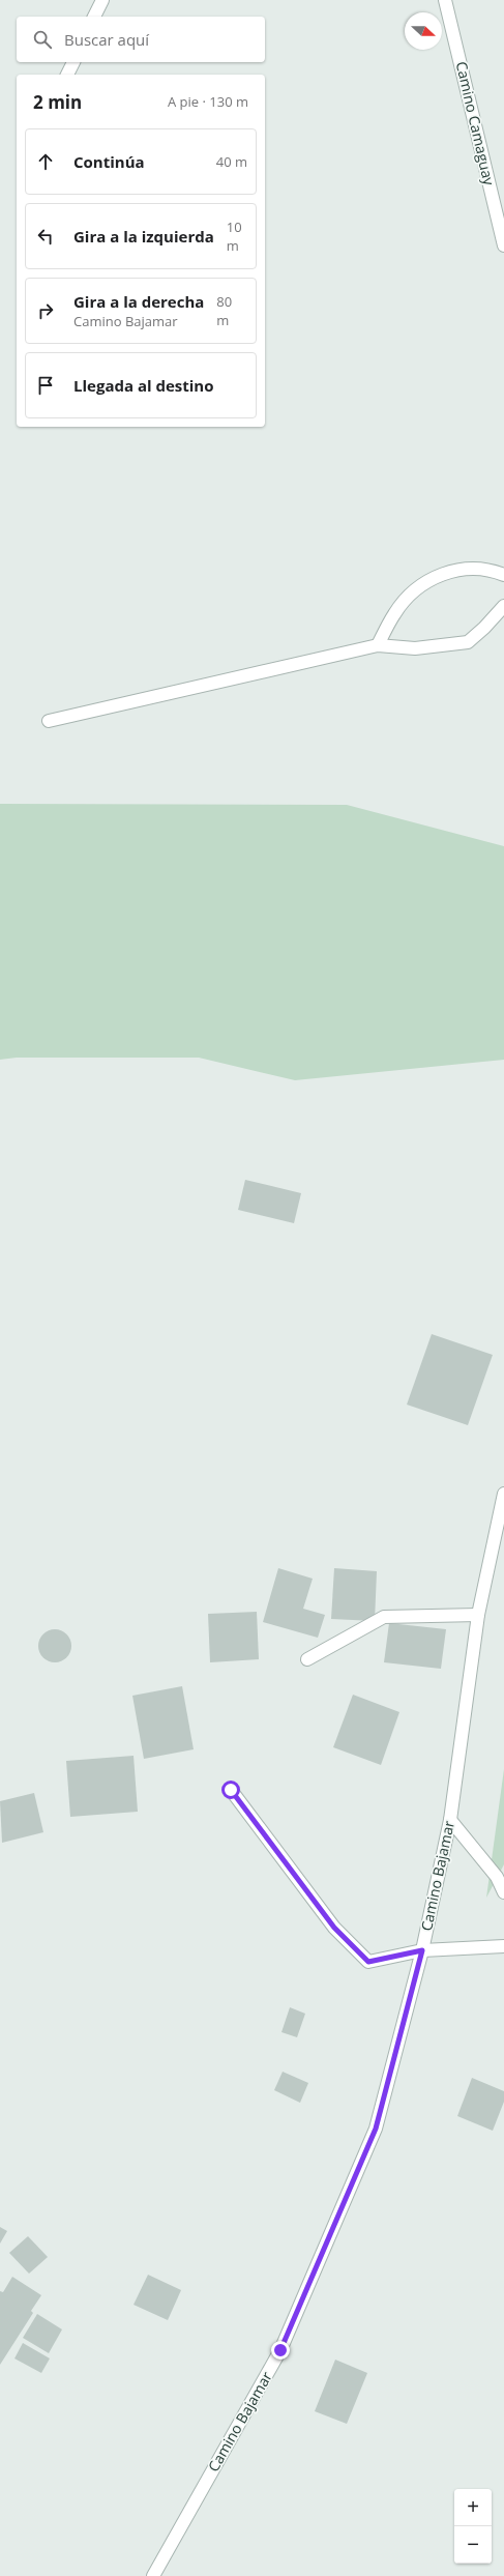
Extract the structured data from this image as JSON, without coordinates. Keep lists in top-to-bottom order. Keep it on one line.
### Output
{"streets":{"street":["Camino Camaguay","Camino Bajamar"]},"north":"right","page":{"search":"Buscar aquí","heading":["2 min","A pie · 130 m"],"list":[["Continúa","40 m"],["Gira a la izquierda","10 m"],["Gira a la derecha","Camino Bajamar","80 m"],"Llegada al destino"],"map_buttons":["+","−"]}}
